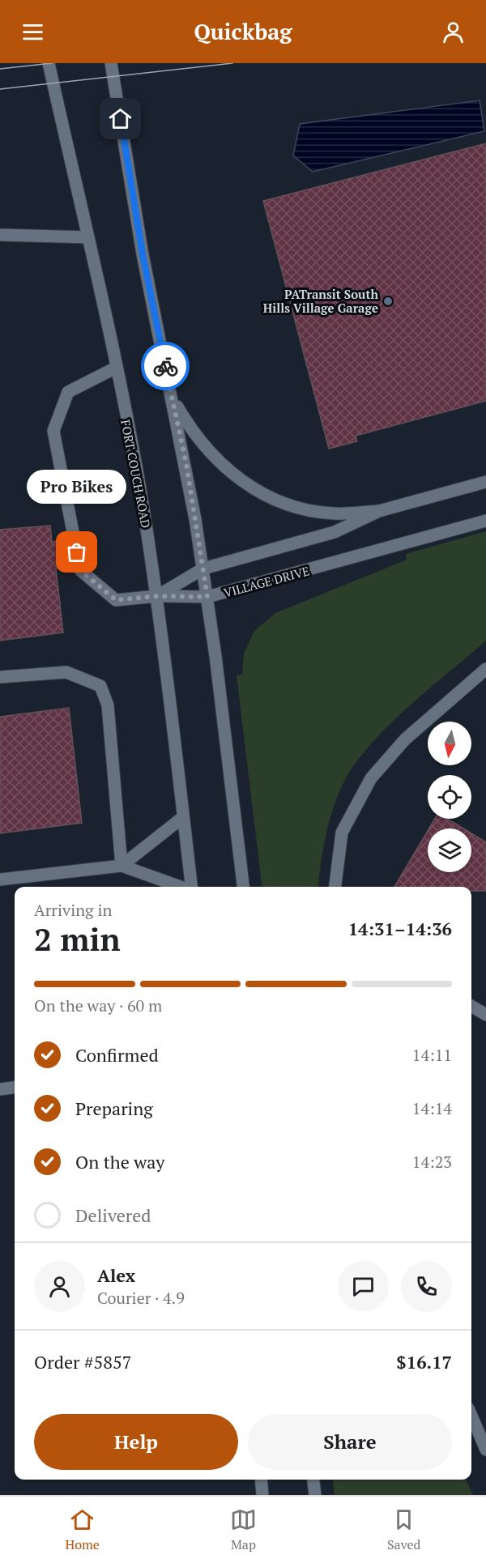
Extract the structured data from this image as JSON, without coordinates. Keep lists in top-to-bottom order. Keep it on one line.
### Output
{"streets":{"street":["FORT COUCH ROAD","VILLAGE DRIVE"]},"crossings":[["FORT COUCH ROAD","VILLAGE DRIVE"]],"places":["PATransit South Hills Village Garage","Pro Bikes"],"north":"bottom","page":{"header":"Quickbag","bubble":"Pro Bikes","heading":["2 min","Arriving in","14:31–14:36"],"panel":["Alex","Courier · 4.9","Order #5857","$16.17"],"bar":"On the way · 60 m","list":[["Confirmed","14:11"],["Preparing","14:14"],["On the way","14:23"],"Delivered"],"buttons":["Help","Share"],"tabs":["Home","Map","Saved"]}}
